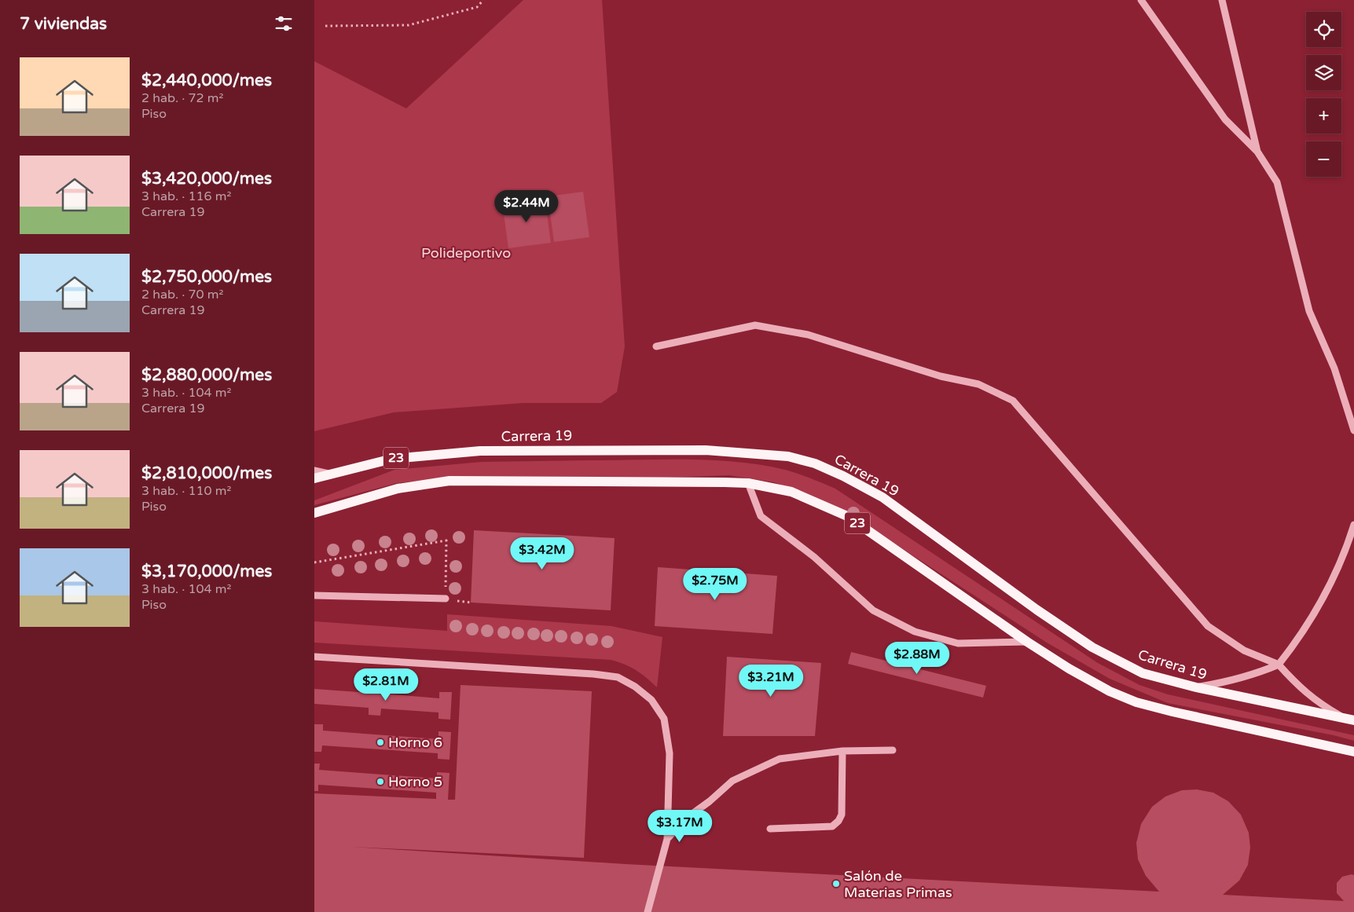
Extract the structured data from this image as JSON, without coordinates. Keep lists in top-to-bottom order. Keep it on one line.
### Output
{"streets":{"main road":["Carrera 19","23"]},"parks":["Polideportivo"],"places":["Horno 6","Horno 5","Salón de Materias Primas"],"page":{"heading":"7 viviendas","map_buttons":["+","−"],"list":[{"name":"$2,440,000/mes","note":"2 hab. · 72 m² · Piso"},{"name":"$3,420,000/mes","note":"3 hab. · 116 m² · Carrera 19"},{"name":"$2,750,000/mes","note":"2 hab. · 70 m² · Carrera 19"},{"name":"$2,880,000/mes","note":"3 hab. · 104 m² · Carrera 19"},{"name":"$2,810,000/mes","note":"3 hab. · 110 m² · Piso"},{"name":"$3,170,000/mes","note":"3 hab. · 104 m² · Piso"}],"price":["$2.44M","$3.42M","$2.75M","$2.88M","$3.21M","$2.81M","$3.17M"]}}
